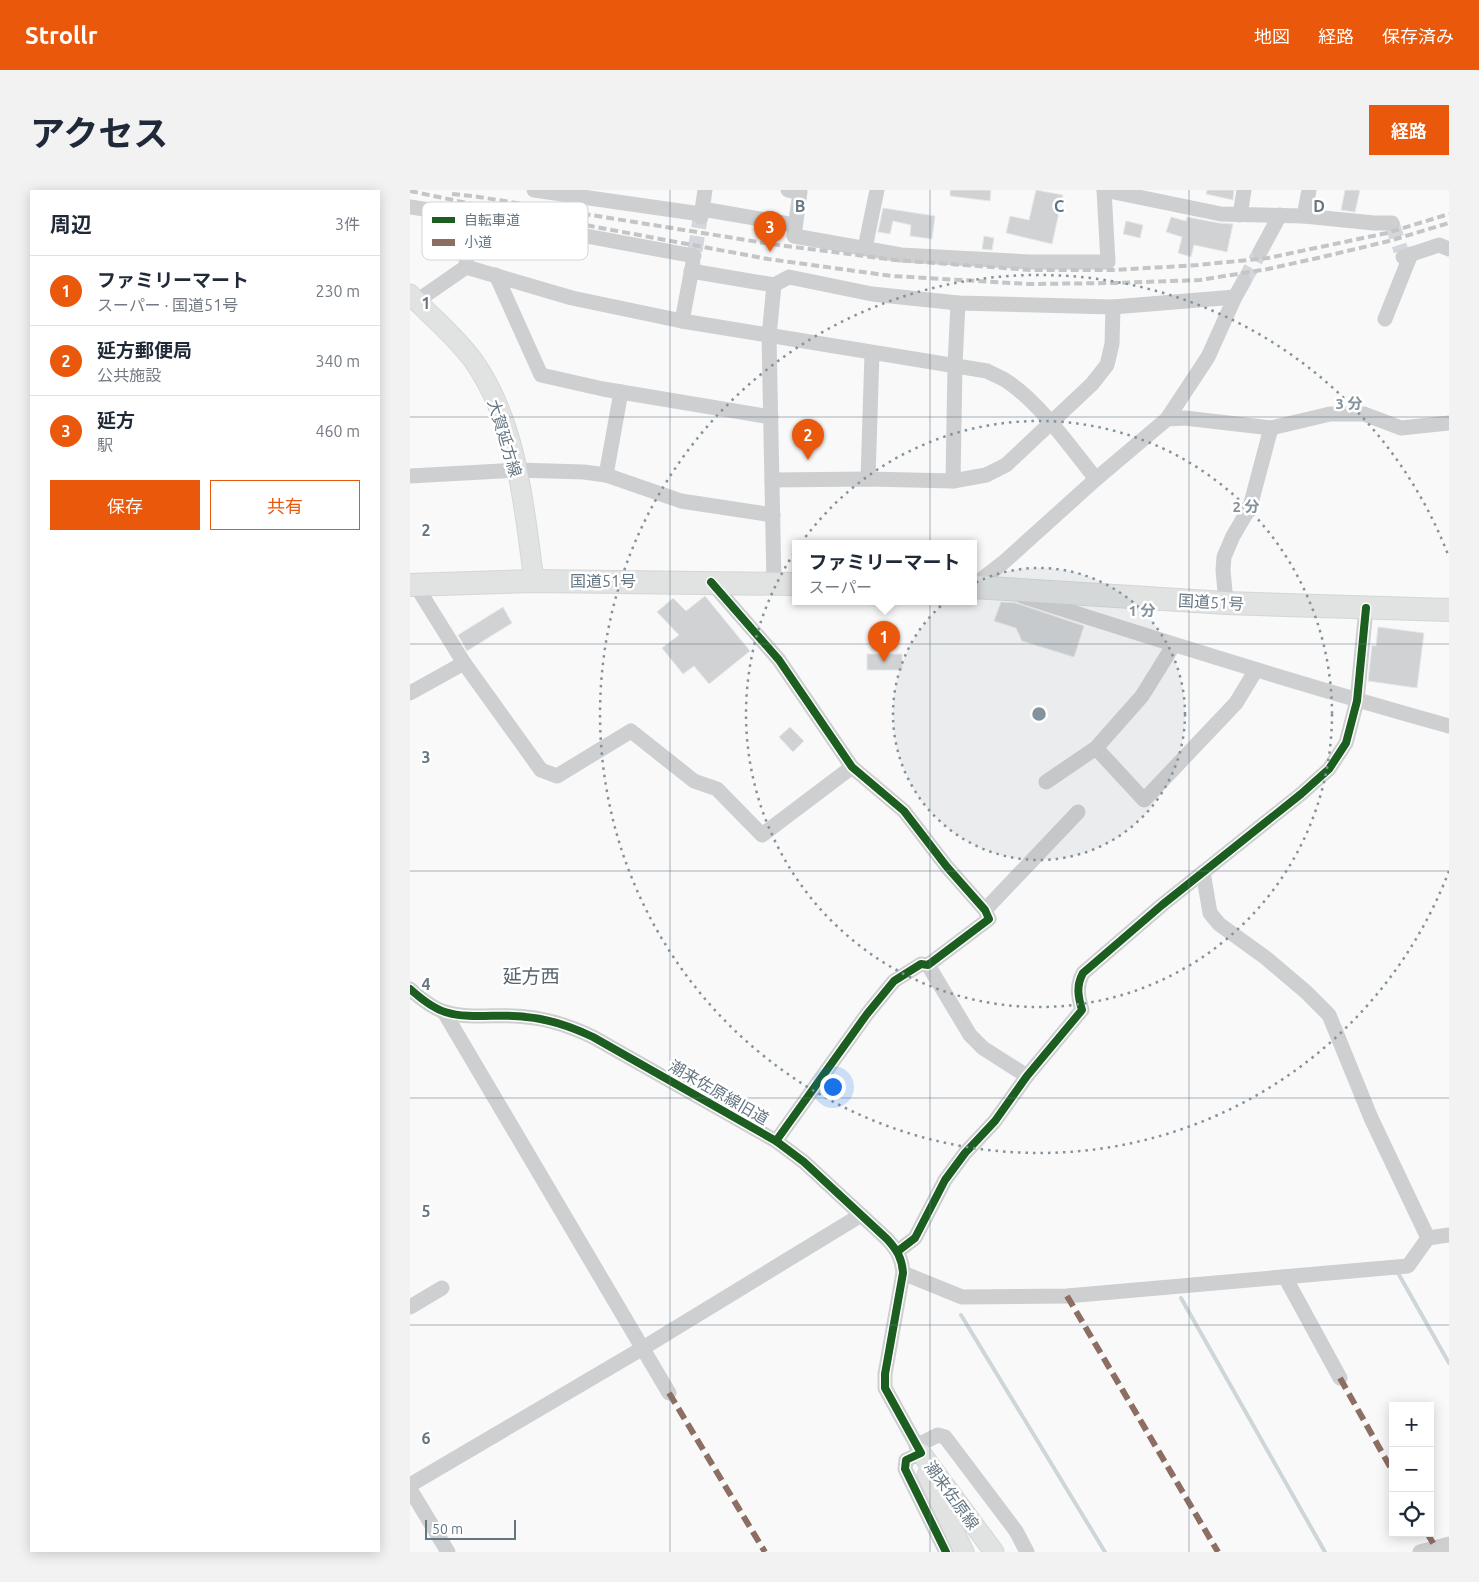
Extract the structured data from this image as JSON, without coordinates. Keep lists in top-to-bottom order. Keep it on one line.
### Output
{"streets":{"highway":["国道51号"],"main road":["大賀延方線","潮来佐原線"],"street":["潮来佐原線旧道"]},"crossings":[["大賀延方線","国道51号"]],"districts":["延方西"],"legend":["自転車道","小道"],"scale_bar":"50 m","page":{"header":"Strollr","nav":["地図","経路","保存済み"],"title":"アクセス","buttons":["経路",["保存","共有"]],"heading":["周辺","3件"],"pins":["3","2","1"],"list":[{"mark":"1","name":"ファミリーマート","note":"スーパー · 国道51号","value":"230 m"},{"mark":"2","name":"延方郵便局","note":"公共施設","value":"340 m"},{"mark":"3","name":"延方","note":"駅","value":"460 m"}],"popup":["ファミリーマート","スーパー"],"map_buttons":["+","−"],"scale":"50 m"},"grid":{"columns":["B","C","D"],"rows":["1","2","3","4","5","6"]},"rings":["3 分","2 分","1 分"]}
